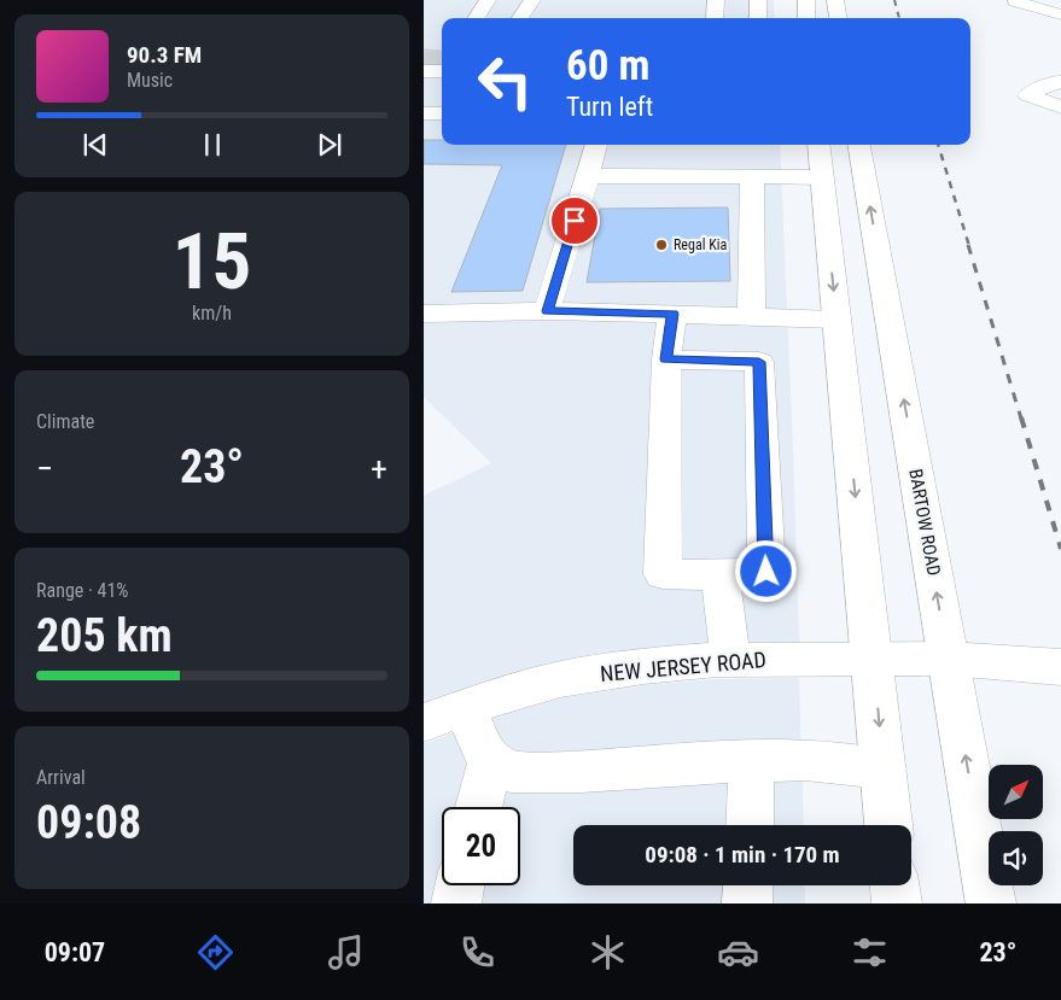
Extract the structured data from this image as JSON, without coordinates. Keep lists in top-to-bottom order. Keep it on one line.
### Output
{"streets":{"main road":["BARTOW ROAD","NEW JERSEY ROAD"]},"crossings":[["BARTOW ROAD","NEW JERSEY ROAD"]],"places":["Regal Kia"],"north":"top right","page":{"turn":["60 m","Turn left"],"song":["90.3 FM","Music"],"tile":[["15","km/h"],"Climate",["Range · 41%","205 km"],["Arrival","09:08"]],"heat":["−","23°","+"],"limit":"20","trip":"09:08 · 1 min · 170 m","tabs":["09:07","23°"]}}
